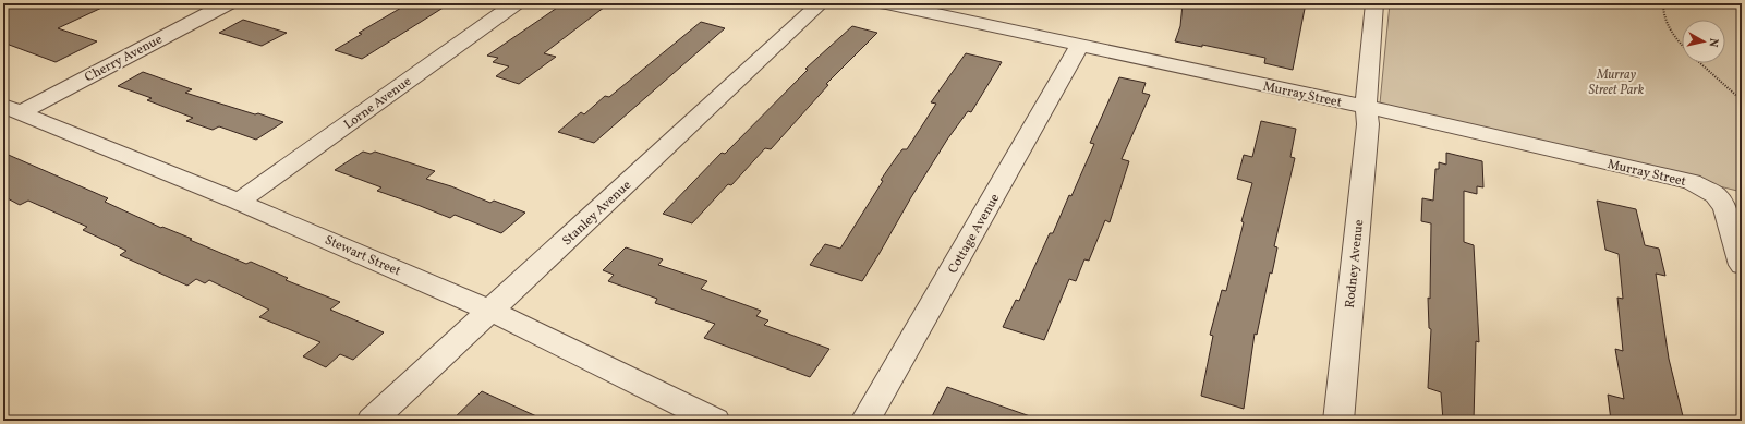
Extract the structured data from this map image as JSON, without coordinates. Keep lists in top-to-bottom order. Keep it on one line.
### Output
{"streets":{"street":["Cherry Avenue","Murray Street","Lorne Avenue","Stanley Avenue","Cottage Avenue","Stewart Street","Rodney Avenue"]},"crossings":[["Cherry Avenue","Stewart Street"],["Murray Street","Cottage Avenue"],["Murray Street","Rodney Avenue"],["Lorne Avenue","Stewart Street"],["Stanley Avenue","Stewart Street"]],"parks":["Murray Street Park"],"north":"right"}
